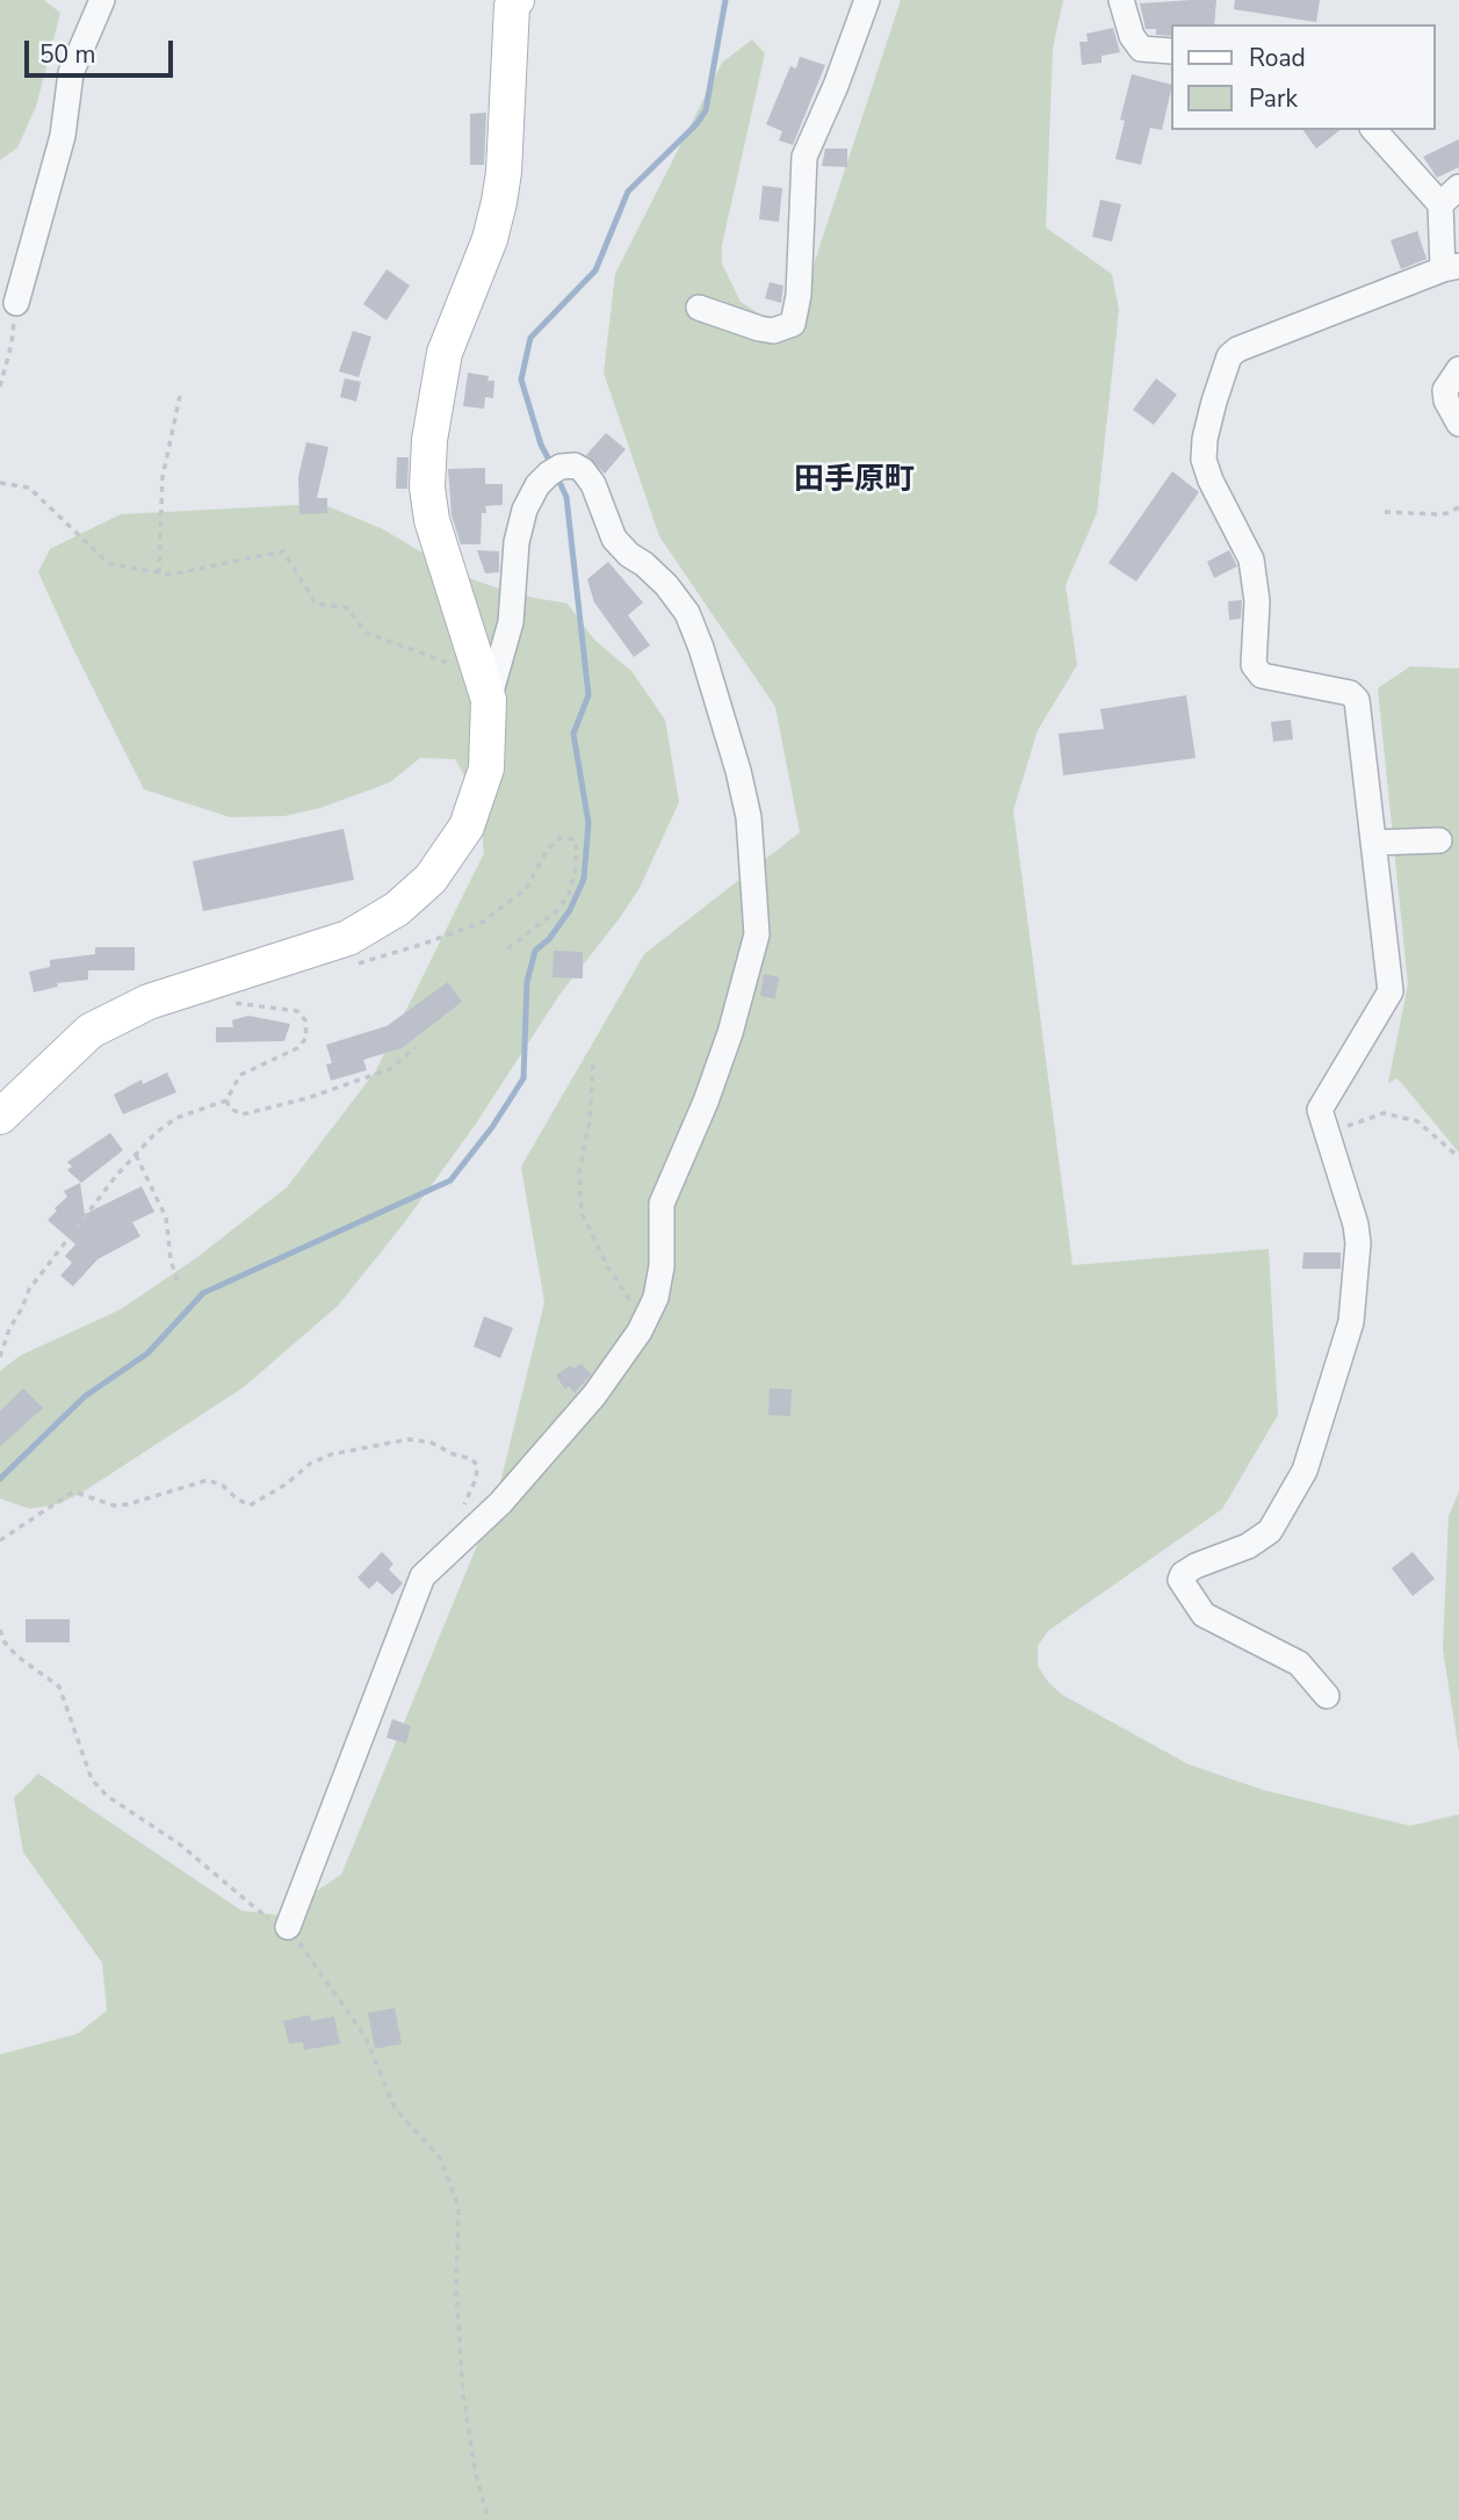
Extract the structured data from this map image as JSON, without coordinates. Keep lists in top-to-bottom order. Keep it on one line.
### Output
{"districts":["田手原町"],"legend":["Road","Park"],"scale_bar":"50 m"}
